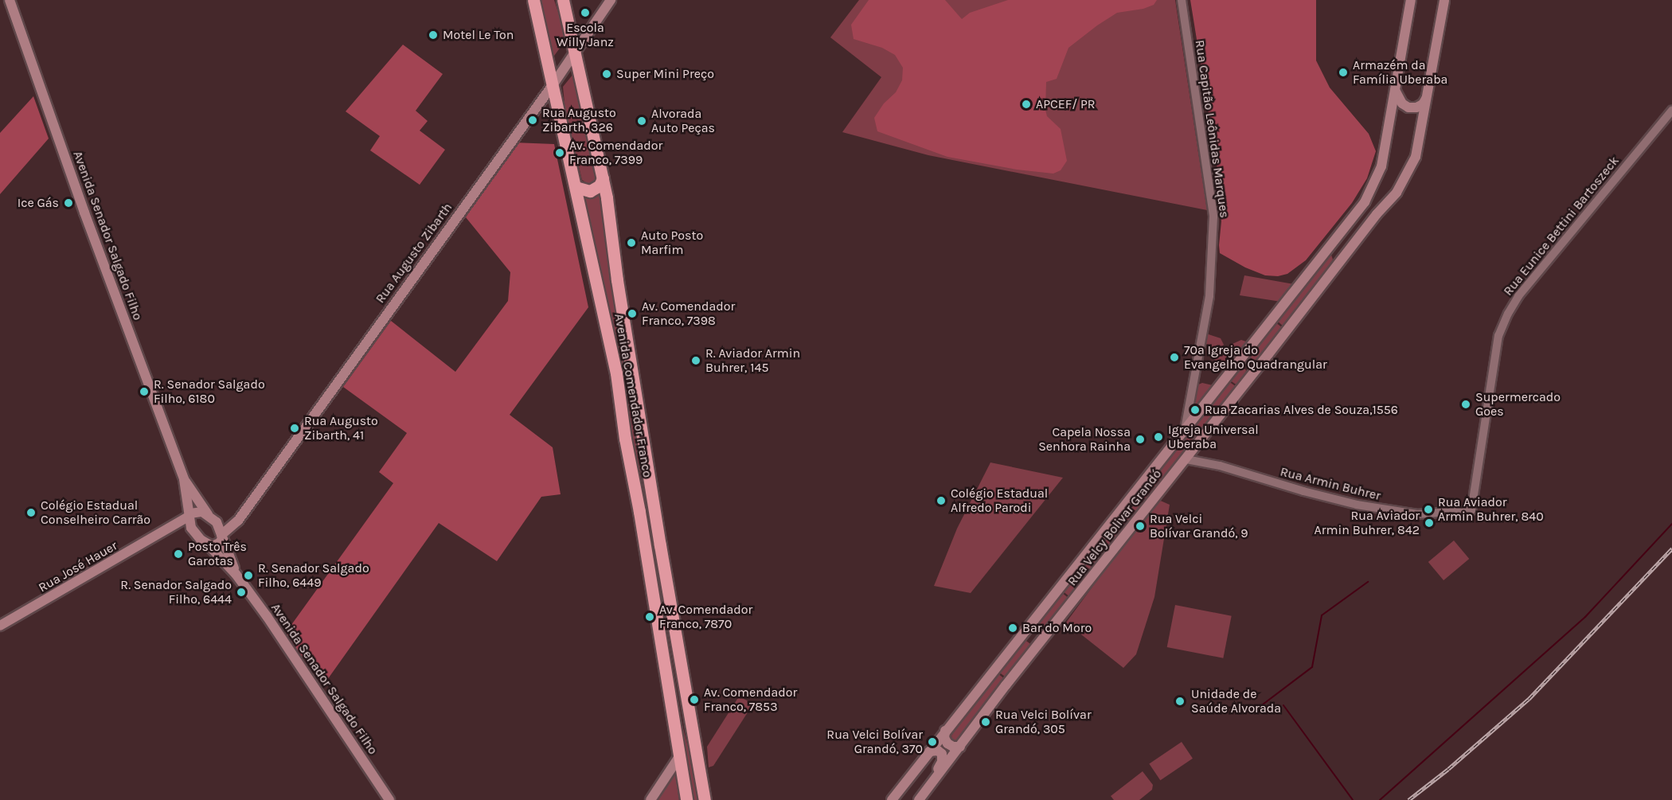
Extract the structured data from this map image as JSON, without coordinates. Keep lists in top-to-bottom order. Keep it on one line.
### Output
{"streets":{"highway":["Avenida Comendador Franco"],"main road":["Avenida Senador Salgado Filho","Rua Augusto Zibarth","Rua Velcy Bolivar Grandó","Rua José Hauer"],"street":["Rua Capitão Leônidas Marques","Rua Eunice Bettini Bartoszeck","Rua Armin Buhrer"]},"crossings":[["Rua Capitão Leônidas Marques","Rua Velcy Bolivar Grandó"],["Rua Eunice Bettini Bartoszeck","Rua Armin Buhrer"],["Avenida Senador Salgado Filho","Rua Augusto Zibarth"],["Avenida Senador Salgado Filho","Rua José Hauer"],["Rua Augusto Zibarth","Avenida Comendador Franco"],["Rua Armin Buhrer","Rua Velcy Bolivar Grandó"]],"places":["Escola Willy Janz","Motel Le Ton","Armazém da Família Uberaba","Super Mini Preço","APCEF/ PR","Rua Augusto Zibarth, 326","Alvorada Auto Peças","Av. Comendador Franco, 7399","Ice Gás","Auto Posto Marfim","Av. Comendador Franco, 7398","70ª Igreja do Evangelho Quadrangular","R. Aviador Armin Buhrer, 145","R. Senador Salgado Filho, 6180","Supermercado Goes","Rua Zacarias Alves de Souza,1556","Rua Augusto Zibarth, 41","Igreja Universal Uberaba","Capela Nossa Senhora Rainha","Colégio Estadual Alfredo Parodi","Rua Aviador Armin Buhrer, 840","Colégio Estadual Conselheiro Carrão","Rua Aviador Armin Buhrer, 842","Rua Velci Bolívar Grandó, 9","Posto Três Garotas","R. Senador Salgado Filho, 6449","R. Senador Salgado Filho, 6444","Av. Comendador Franco, 7870","Bar do Moro","Av. Comendador Franco, 7853","Unidade de Saúde Alvorada","Rua Velci Bolívar Grandó, 305","Rua Velci Bolívar Grandó, 370"]}
